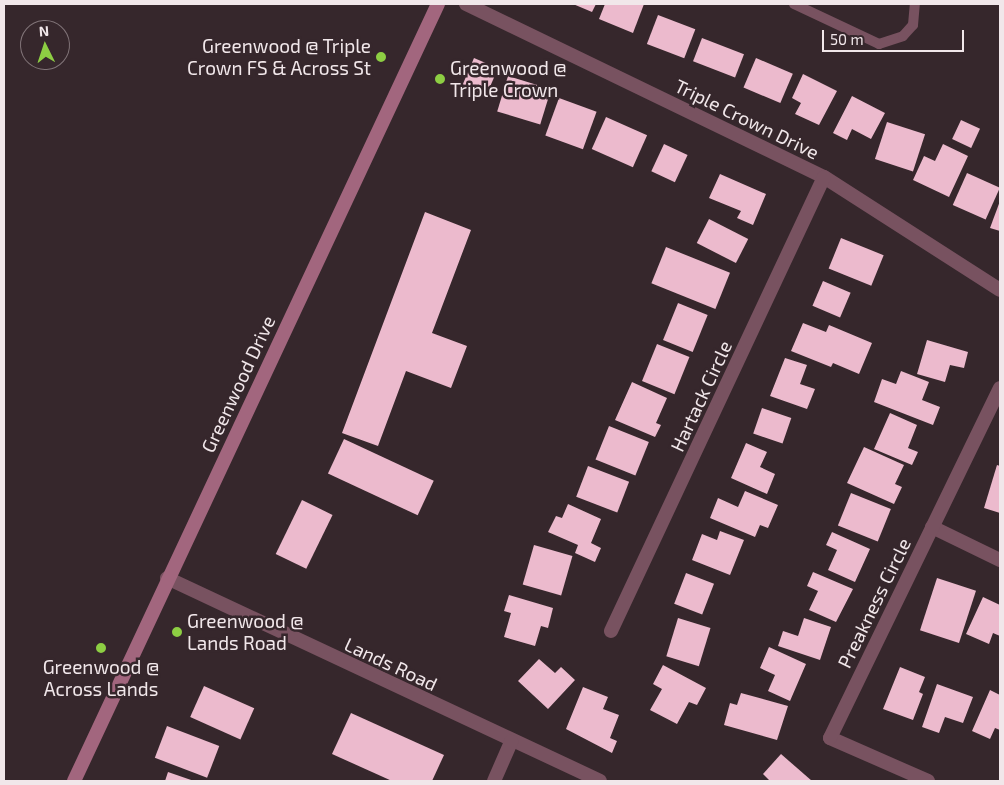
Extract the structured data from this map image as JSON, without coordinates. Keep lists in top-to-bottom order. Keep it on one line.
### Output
{"streets":{"main road":["Greenwood Drive"],"street":["Triple Crown Drive","Hartack Circle","Preakness Circle","Lands Road"]},"crossings":[["Triple Crown Drive","Hartack Circle"],["Greenwood Drive","Lands Road"]],"places":["Greenwood @ Triple Crown FS & Across St","Greenwood @ Triple Crown","Greenwood @ Lands Road","Greenwood @ Across Lands"],"scale_bar":"50 m","north":"top"}
